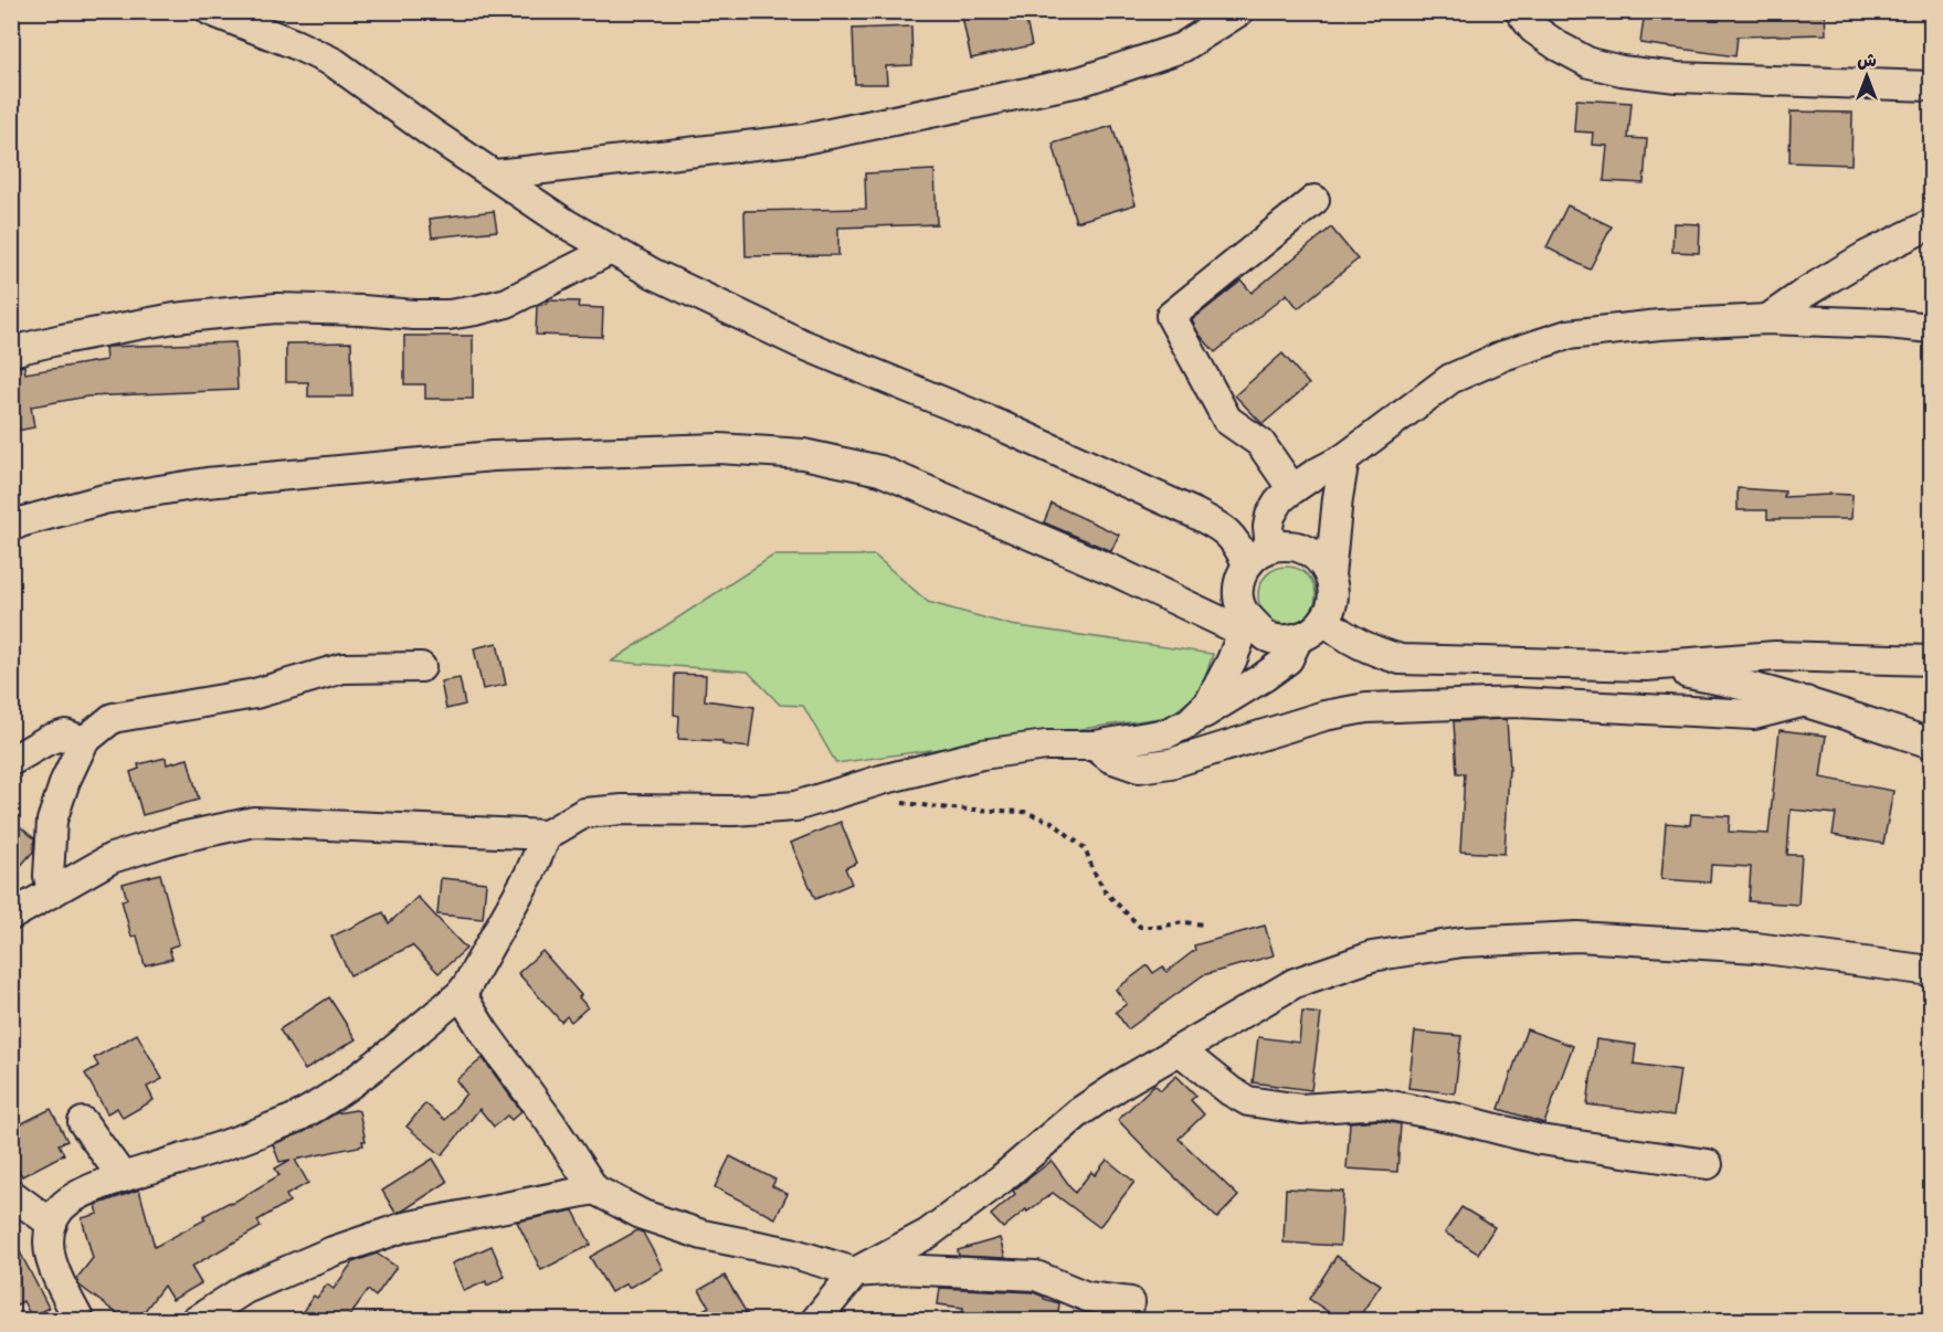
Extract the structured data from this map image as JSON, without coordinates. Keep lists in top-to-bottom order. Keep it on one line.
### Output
{"north":"top"}
